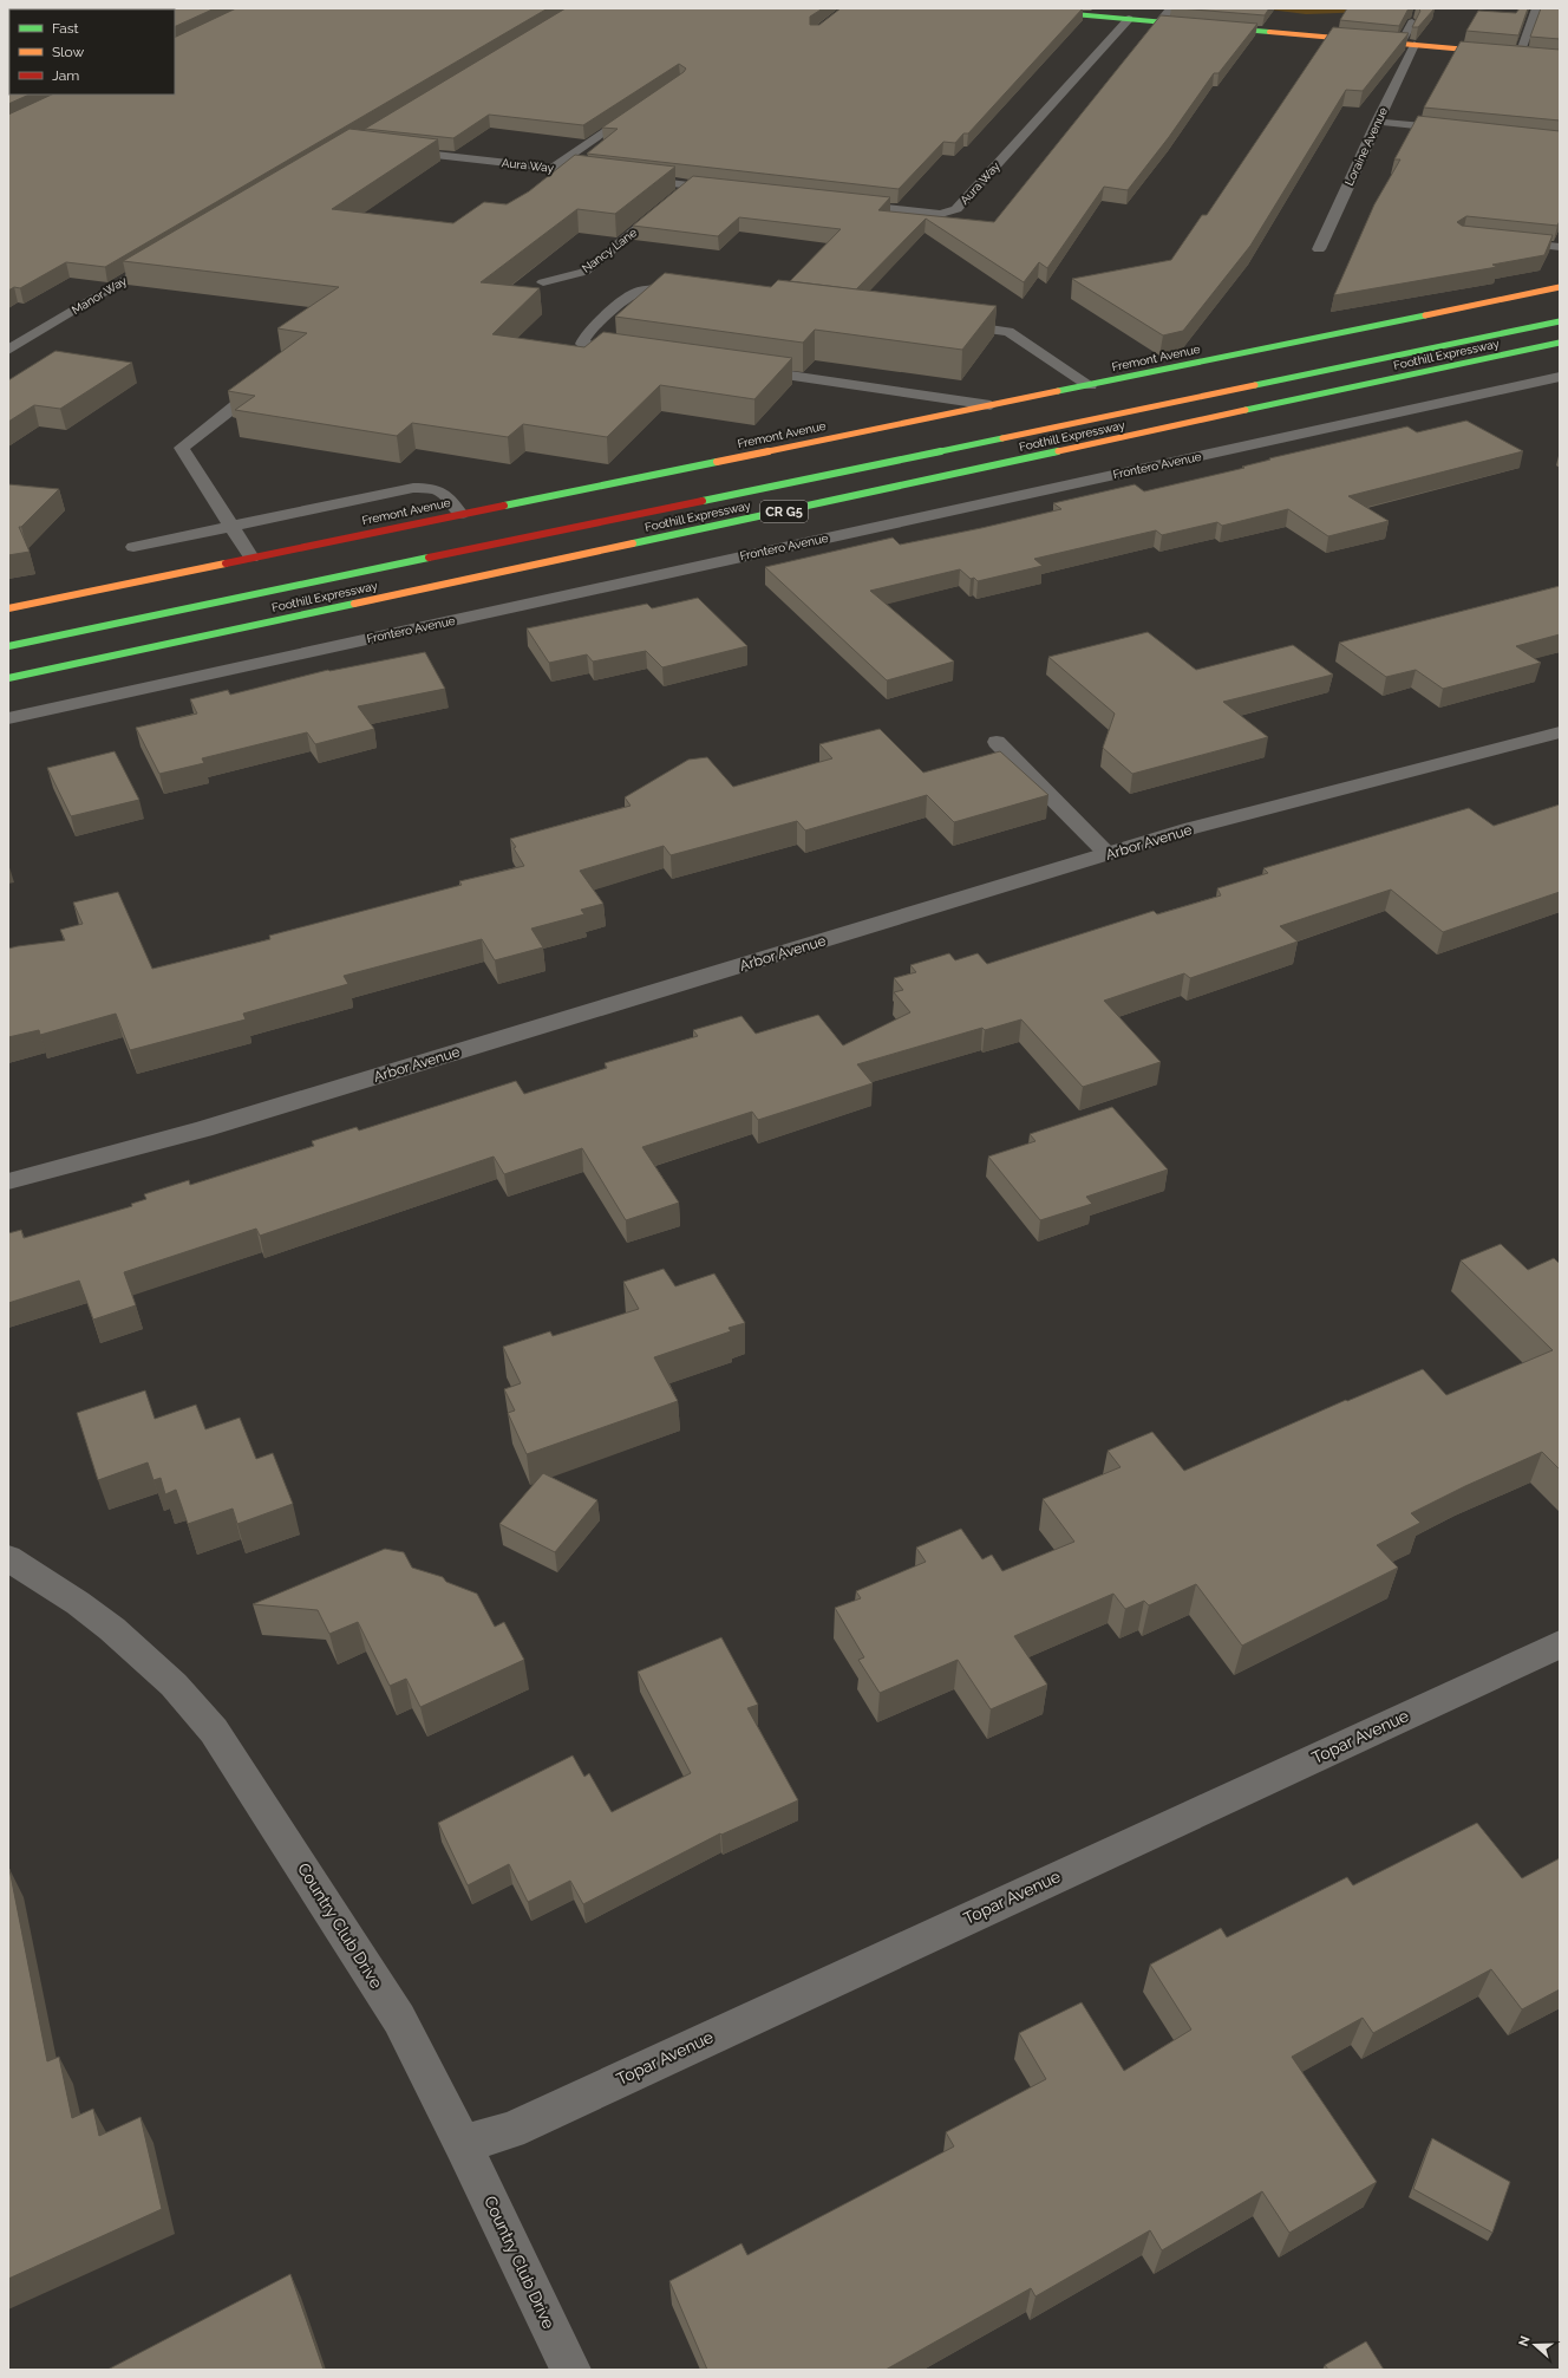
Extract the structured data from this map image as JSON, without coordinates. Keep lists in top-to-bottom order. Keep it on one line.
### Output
{"streets":{"main road":["Foothill Expressway","Fremont Avenue","CR G5"],"street":["Loraine Avenue","Aura Way","Nancy Lane","Manor Way","Frontero Avenue","Arbor Avenue","Topar Avenue","Country Club Drive"]},"crossings":[["Topar Avenue","Country Club Drive"]],"legend":["Fast","Slow","Jam"],"north":"left"}
